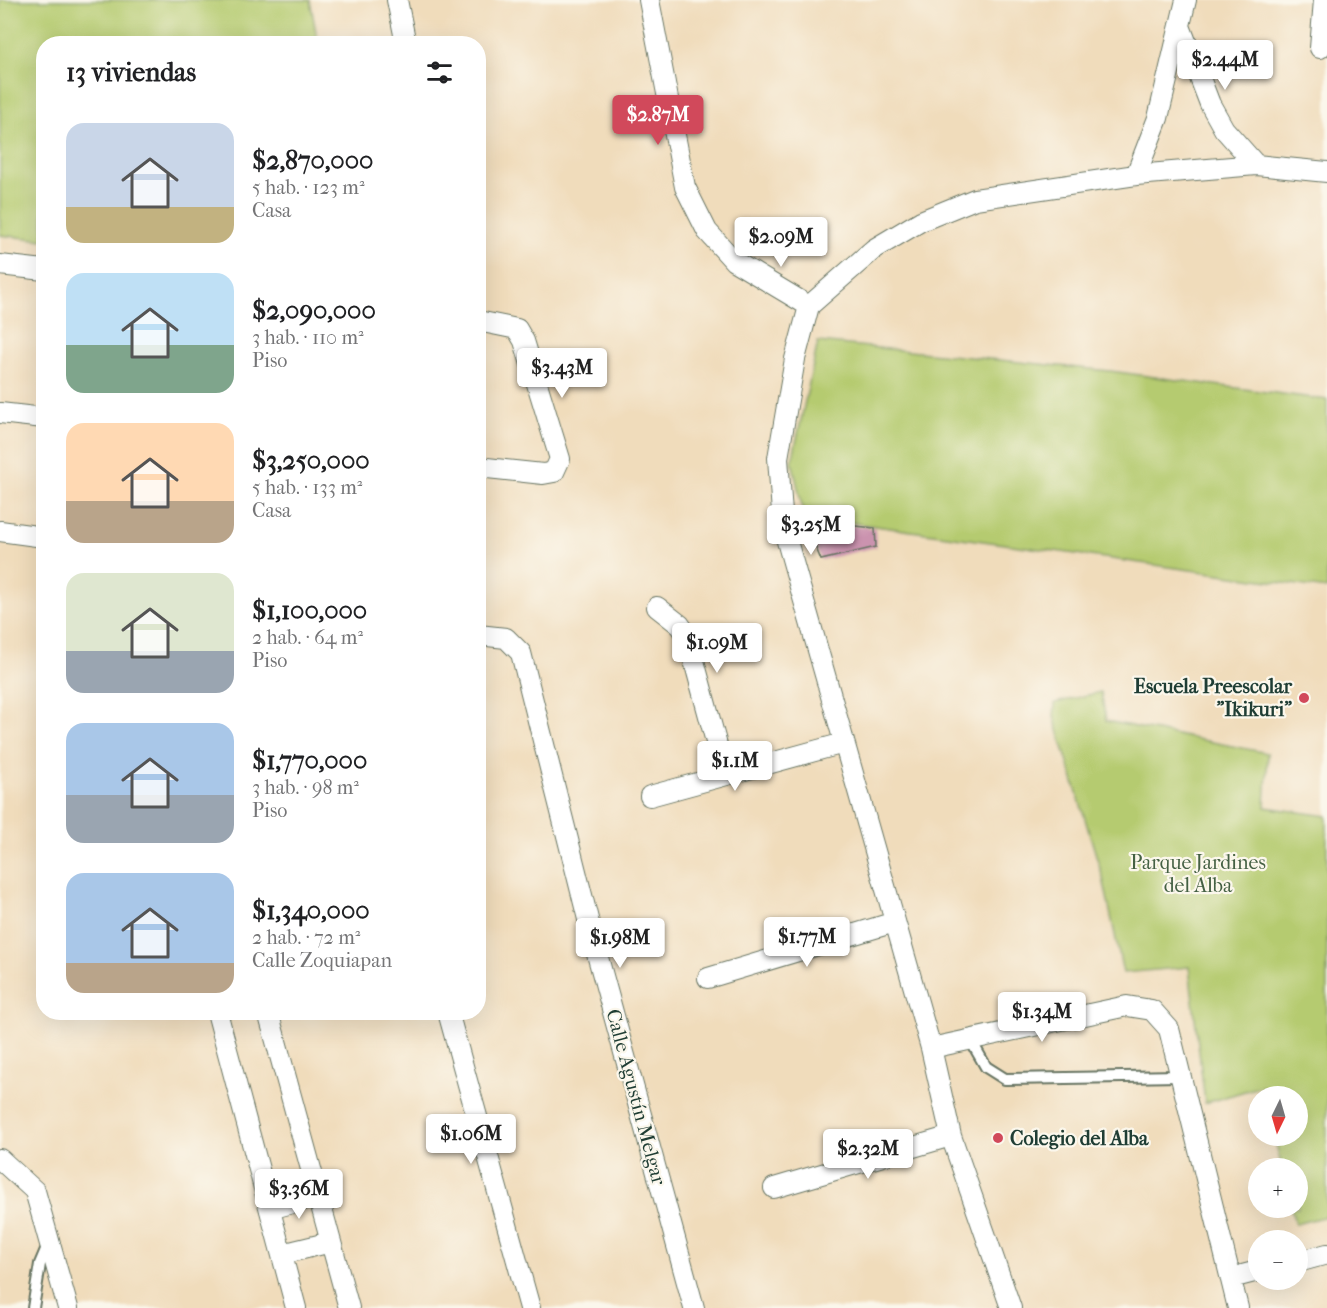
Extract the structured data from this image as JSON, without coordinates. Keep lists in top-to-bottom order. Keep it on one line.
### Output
{"streets":{"street":["Calle Agustín Melgar"]},"parks":["Parque Jardines del Alba"],"places":["Escuela Preescolar \"Ikikuri\"","Colegio del Alba"],"north":"bottom","page":{"heading":"13 viviendas","price":["$2.44M","$2.87M","$2.09M","$3.43M","$3.25M","$1.09M","$1.1M","$1.77M","$1.98M","$1.34M","$1.06M","$2.32M","$3.36M"],"list":[{"name":"$2,870,000","note":"5 hab. · 123 m² · Casa"},{"name":"$2,090,000","note":"3 hab. · 110 m² · Piso"},{"name":"$3,250,000","note":"5 hab. · 133 m² · Casa"},{"name":"$1,100,000","note":"2 hab. · 64 m² · Piso"},{"name":"$1,770,000","note":"3 hab. · 98 m² · Piso"},{"name":"$1,340,000","note":"2 hab. · 72 m² · Calle Zoquiapan"}],"map_buttons":["+","−"]}}
